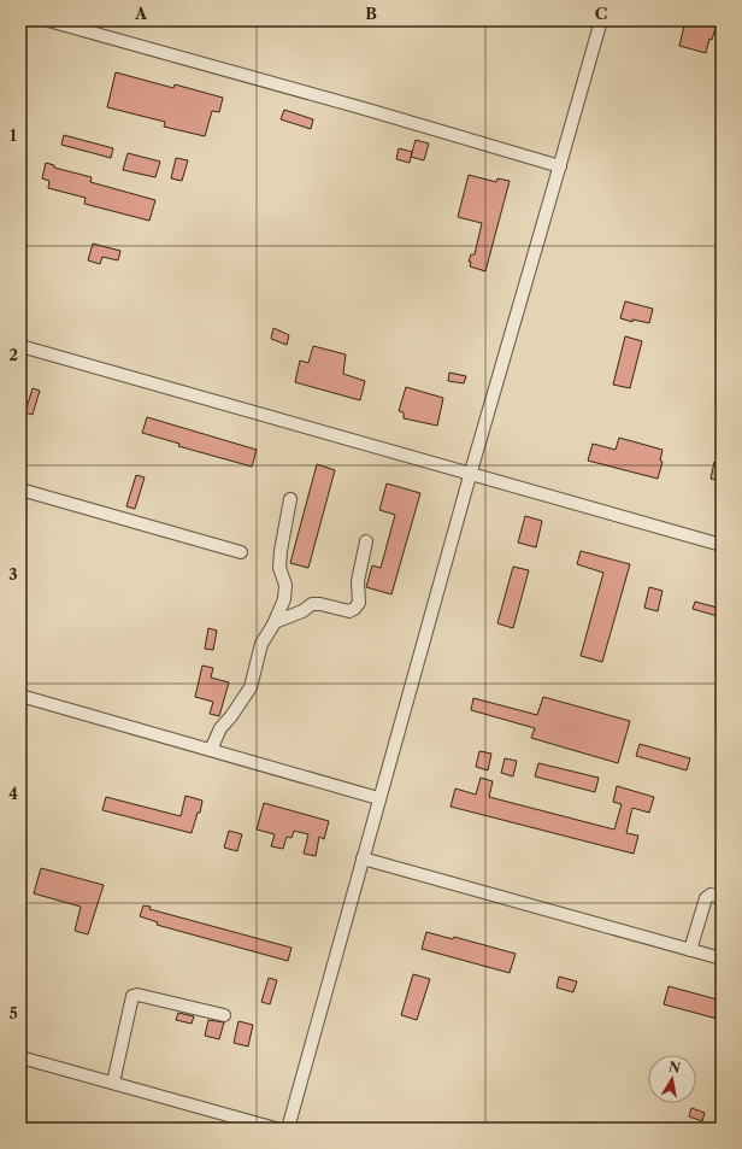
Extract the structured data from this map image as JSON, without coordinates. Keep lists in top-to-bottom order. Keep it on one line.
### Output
{"north":"top","grid":{"columns":["A","B","C"],"rows":["1","2","3","4","5"]}}
